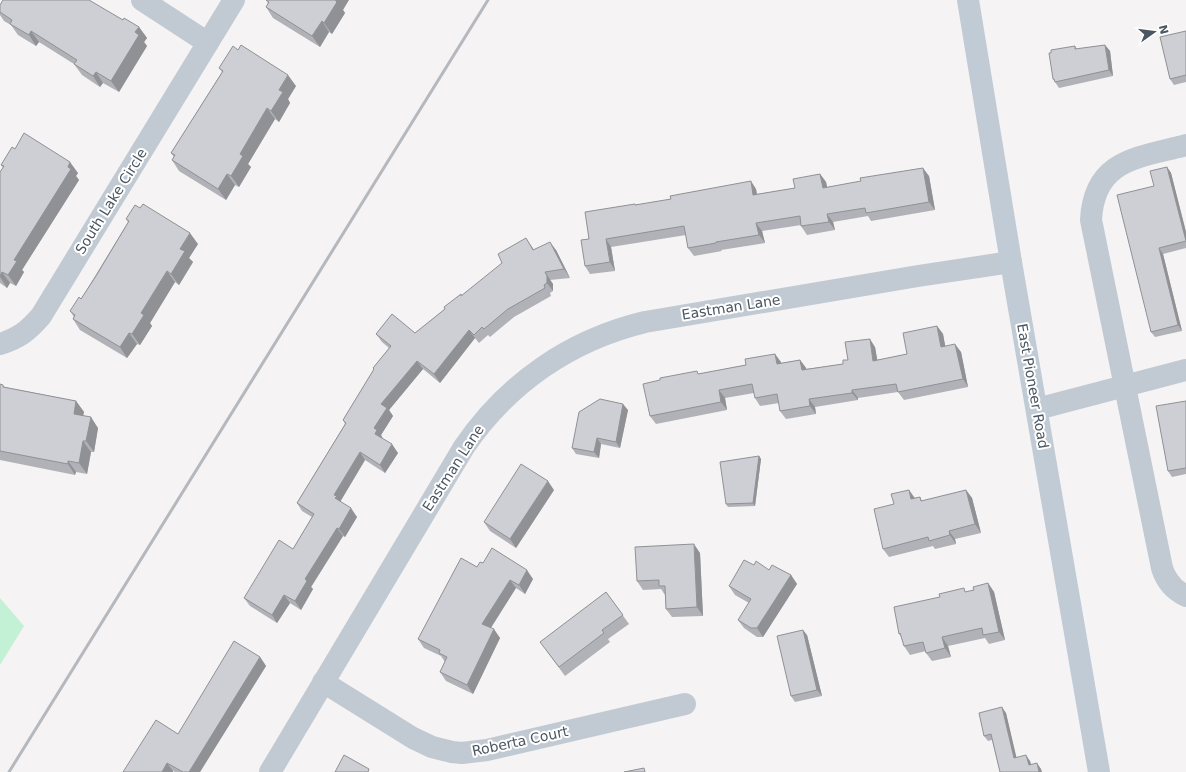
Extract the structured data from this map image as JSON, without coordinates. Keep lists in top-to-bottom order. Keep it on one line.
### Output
{"streets":{"main road":["East Pioneer Road"],"street":["South Lake Circle","Eastman Lane","Roberta Court"]},"crossings":[["Eastman Lane","East Pioneer Road"],["Eastman Lane","Roberta Court"]],"north":"right"}
